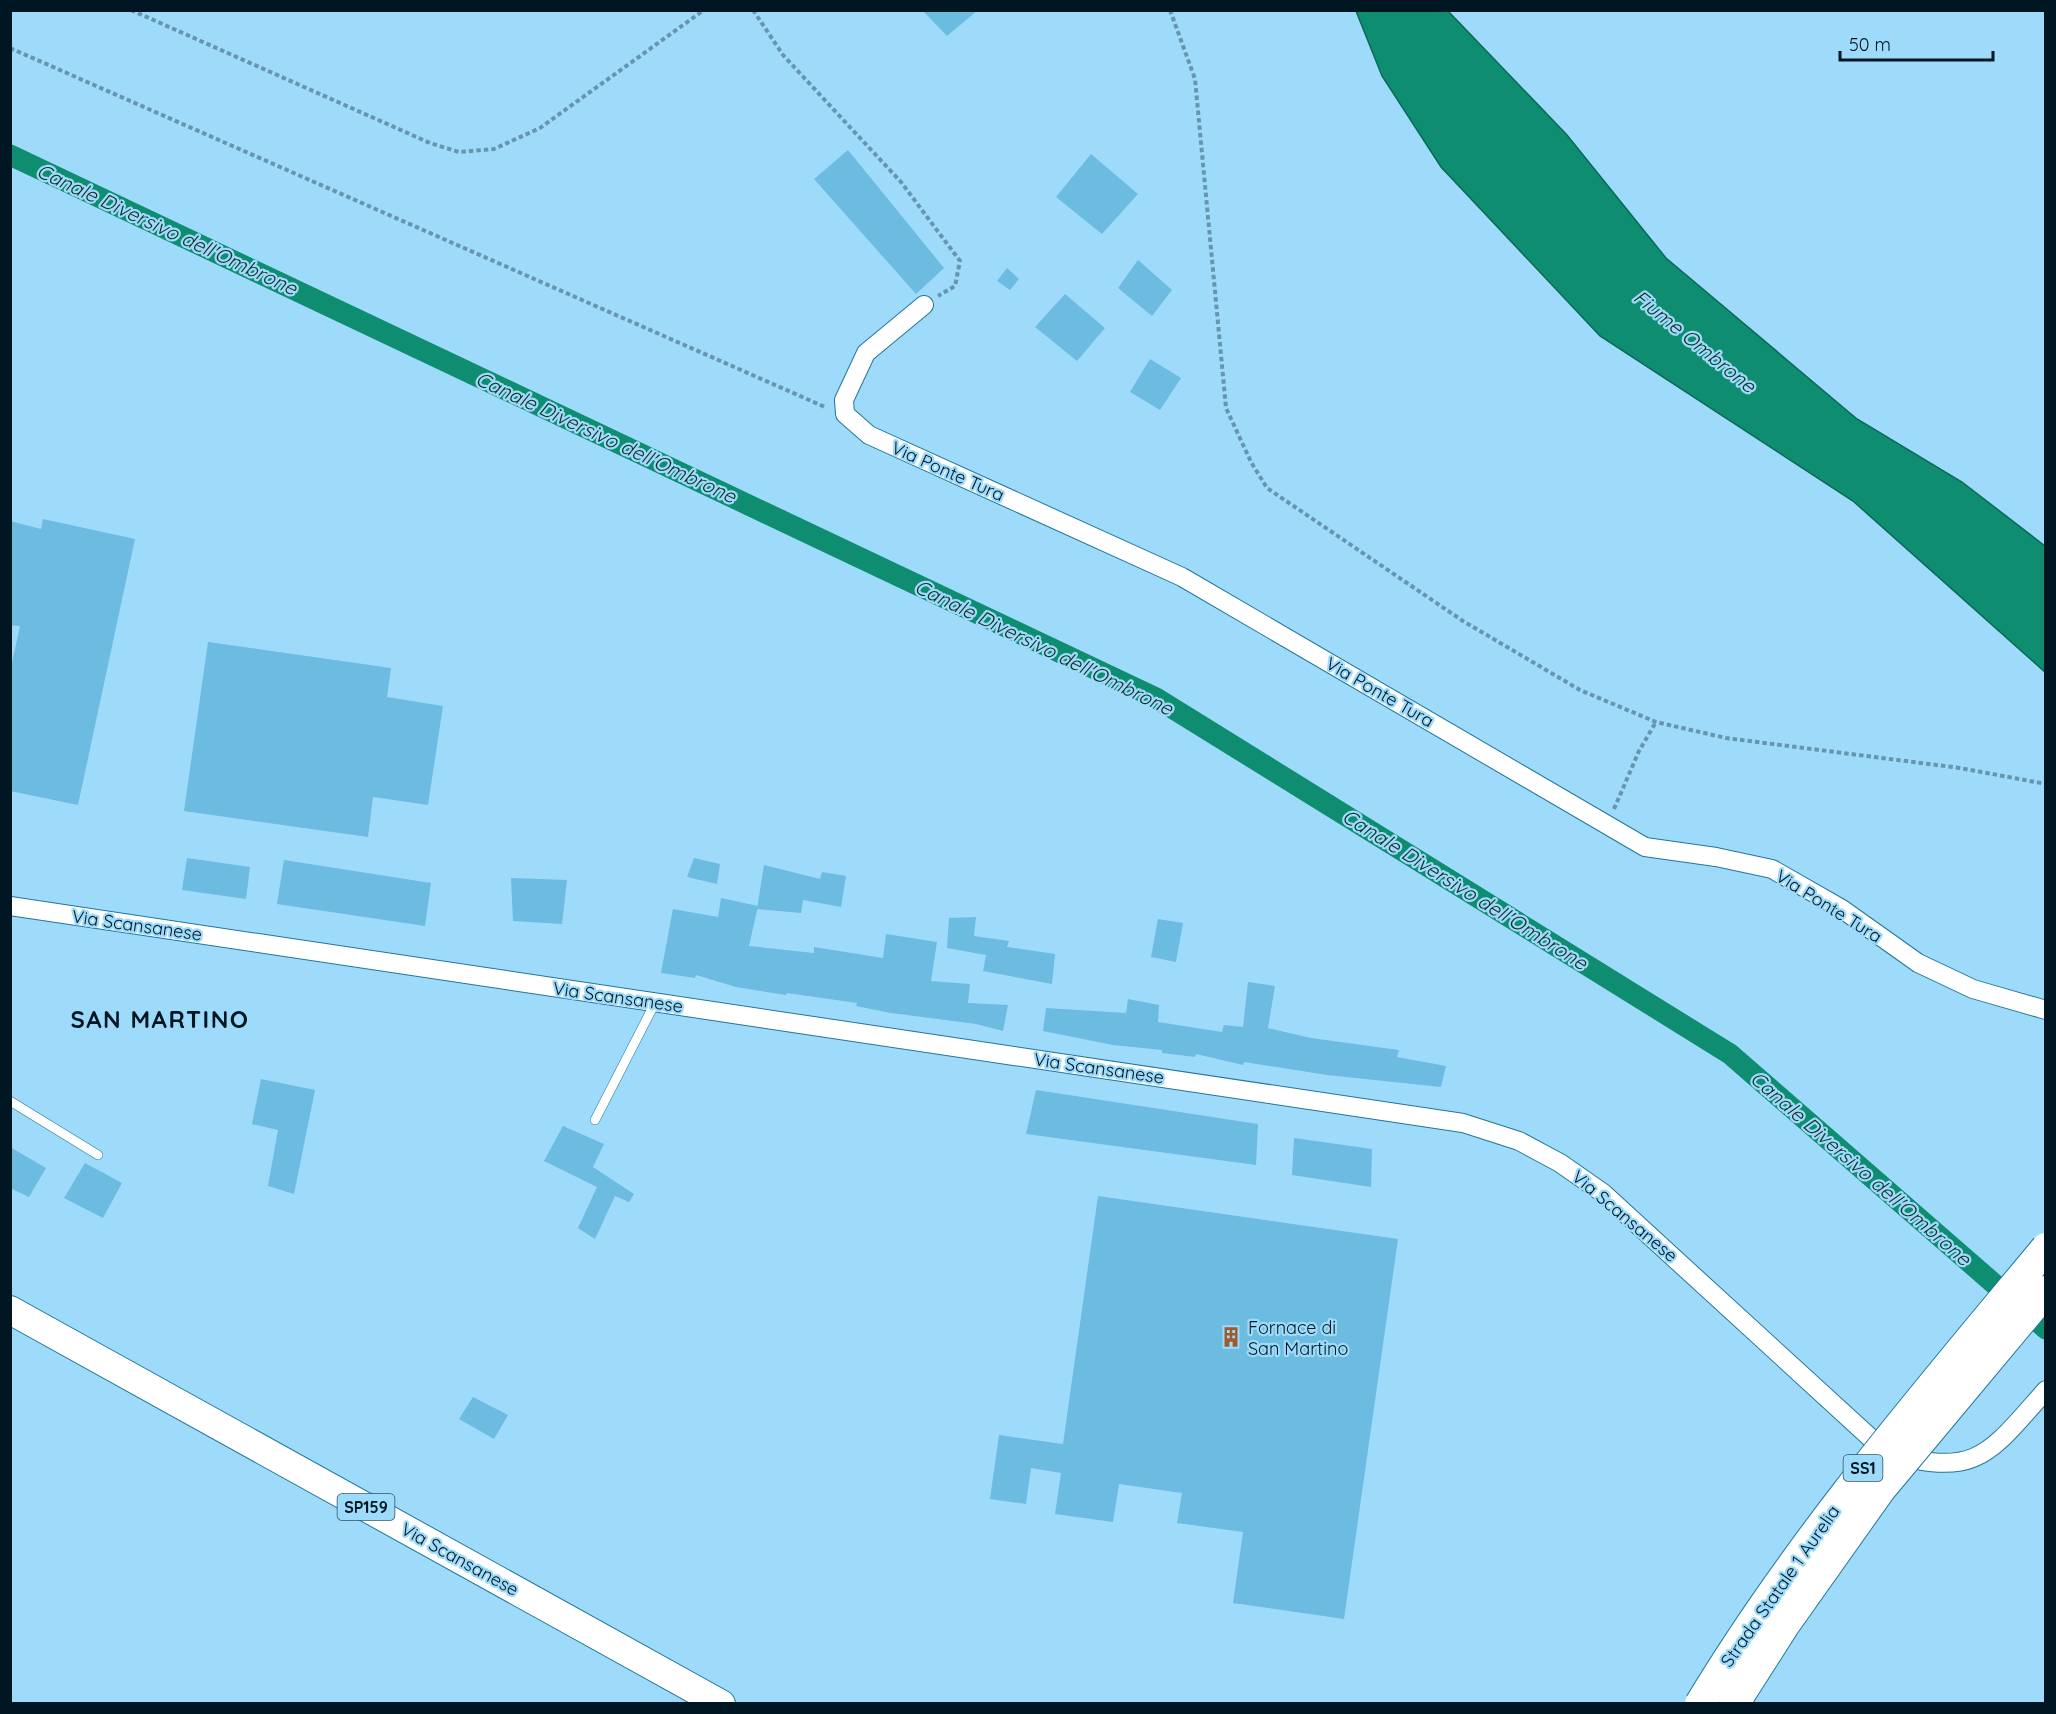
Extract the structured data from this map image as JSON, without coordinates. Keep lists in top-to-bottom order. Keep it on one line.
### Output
{"streets":{"highway":["SS1","Strada Statale 1 Aurelia"],"main road":["Via Scansanese","SP159"],"street":["Via Ponte Tura"]},"districts":["SAN MARTINO"],"water":["Canale Diversivo dell'Ombrone","Fiume Ombrone"],"places":{"building":["Fornace di San Martino"]},"scale_bar":"50 m"}
